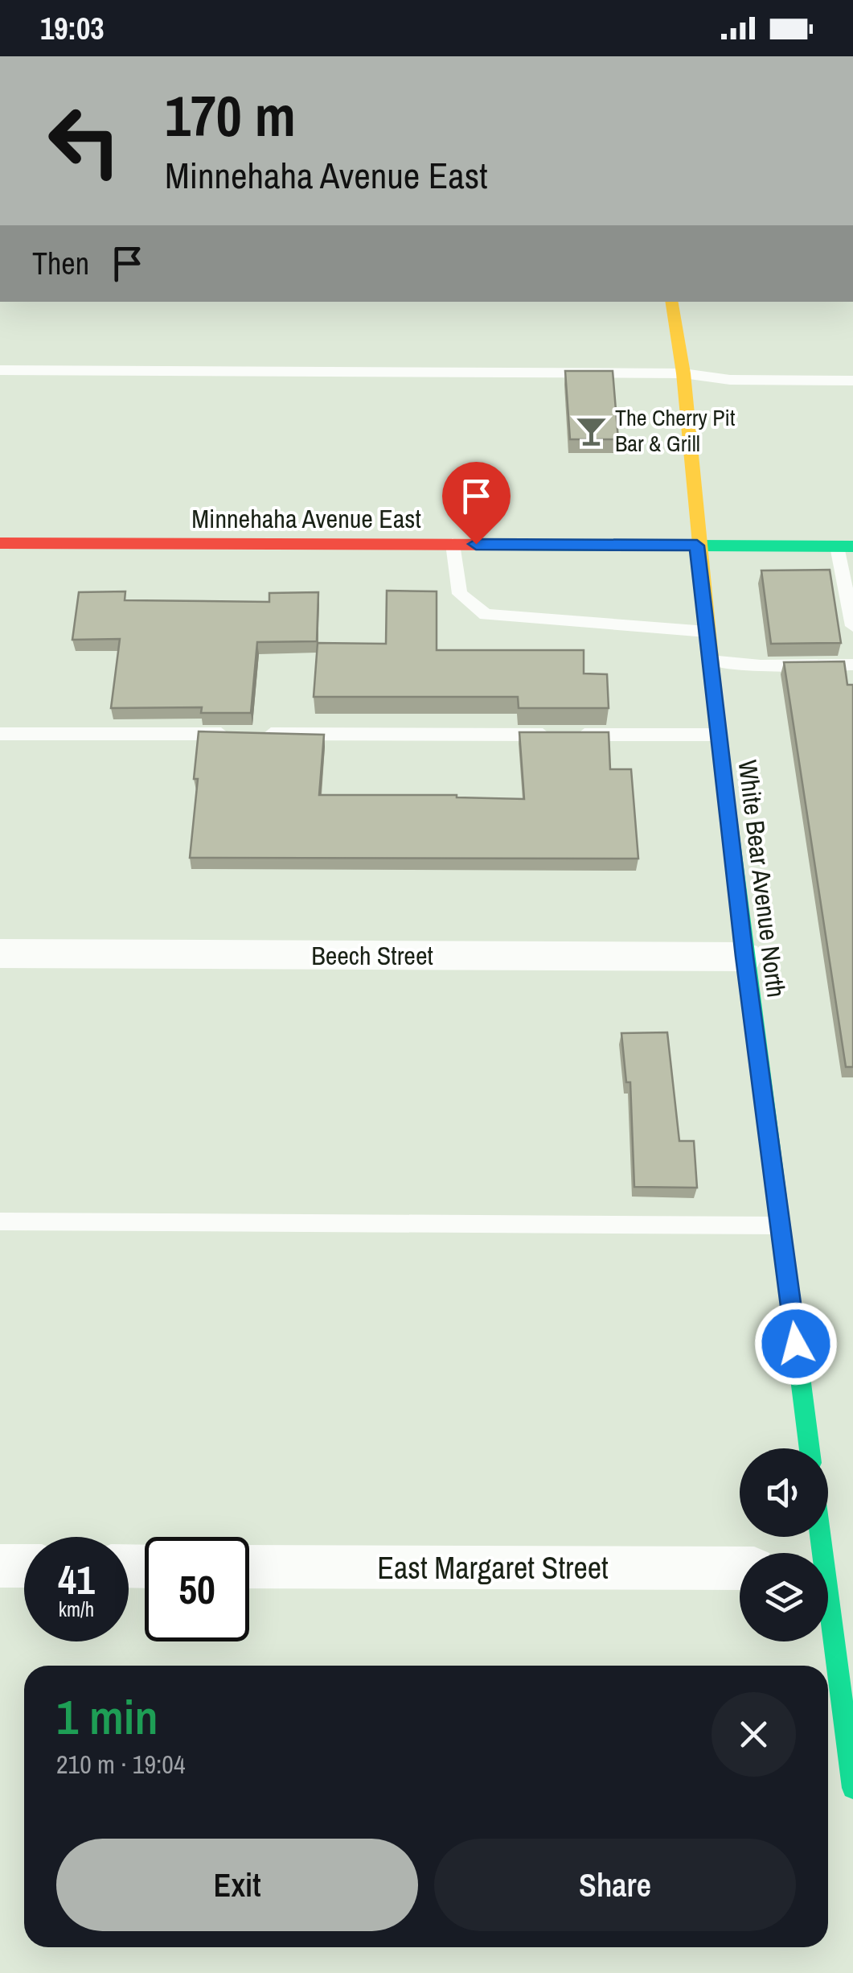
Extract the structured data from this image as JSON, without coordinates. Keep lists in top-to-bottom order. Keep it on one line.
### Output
{"streets":{"main road":["Minnehaha Avenue East","White Bear Avenue North"],"street":["Beech Street","East Margaret Street"]},"crossings":[["Minnehaha Avenue East","White Bear Avenue North"],["White Bear Avenue North","Beech Street"]],"places":{"bar":["The Cherry Pit Bar & Grill"]},"page":{"status":"19:03","turn":["170 m","Minnehaha Avenue East"],"then":"Then","speed":"41 km/h","limit":"50","heading":["1 min","210 m · 19:04"],"buttons":["Exit","Share"]}}
